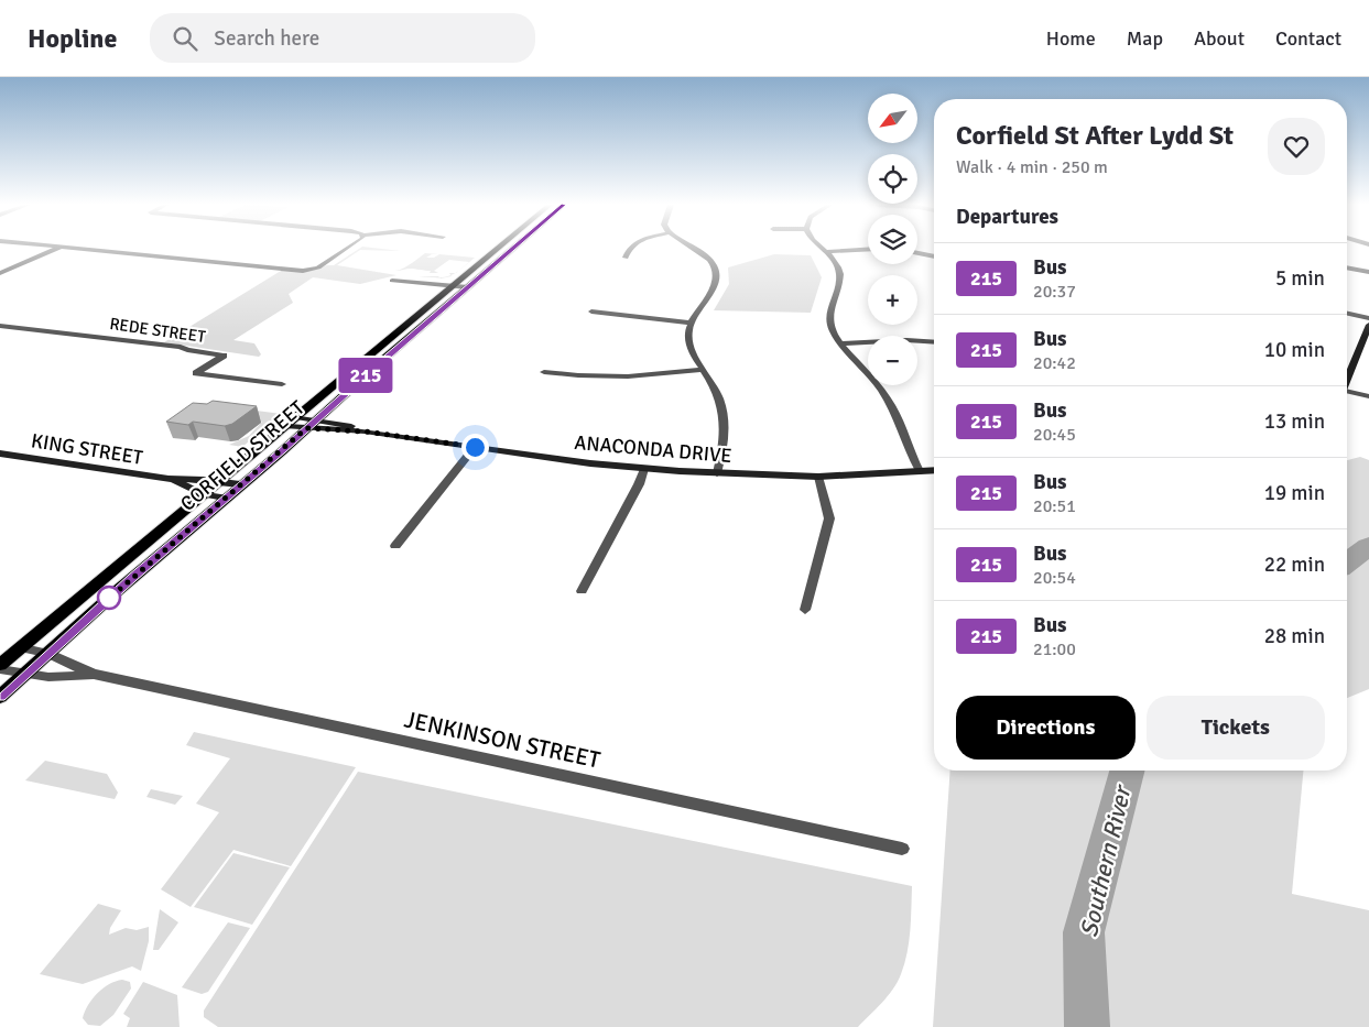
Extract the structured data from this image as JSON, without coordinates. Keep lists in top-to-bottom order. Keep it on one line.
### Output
{"streets":{"main road":["KING STREET","ANACONDA DRIVE","CORFIELD STREET"],"street":["REDE STREET","JENKINSON STREET"]},"crossings":[["KING STREET","CORFIELD STREET"],["ANACONDA DRIVE","CORFIELD STREET"],["CORFIELD STREET","JENKINSON STREET"]],"water":["Southern River"],"lines":["bus line 215"],"north":"bottom left","page":{"header":"Hopline","search":"Search here","nav":["Home","Map","About","Contact"],"on_map":"215","map_buttons":["+","−"],"heading":[["Corfield St After Lydd St","Walk · 4 min · 250 m"],"Departures"],"list":[{"mark":"215","name":"Bus","note":"20:37","value":"5 min"},{"mark":"215","name":"Bus","note":"20:42","value":"10 min"},{"mark":"215","name":"Bus","note":"20:45","value":"13 min"},{"mark":"215","name":"Bus","note":"20:51","value":"19 min"},{"mark":"215","name":"Bus","note":"20:54","value":"22 min"},{"mark":"215","name":"Bus","note":"21:00","value":"28 min"}],"buttons":["Directions","Tickets"]}}
